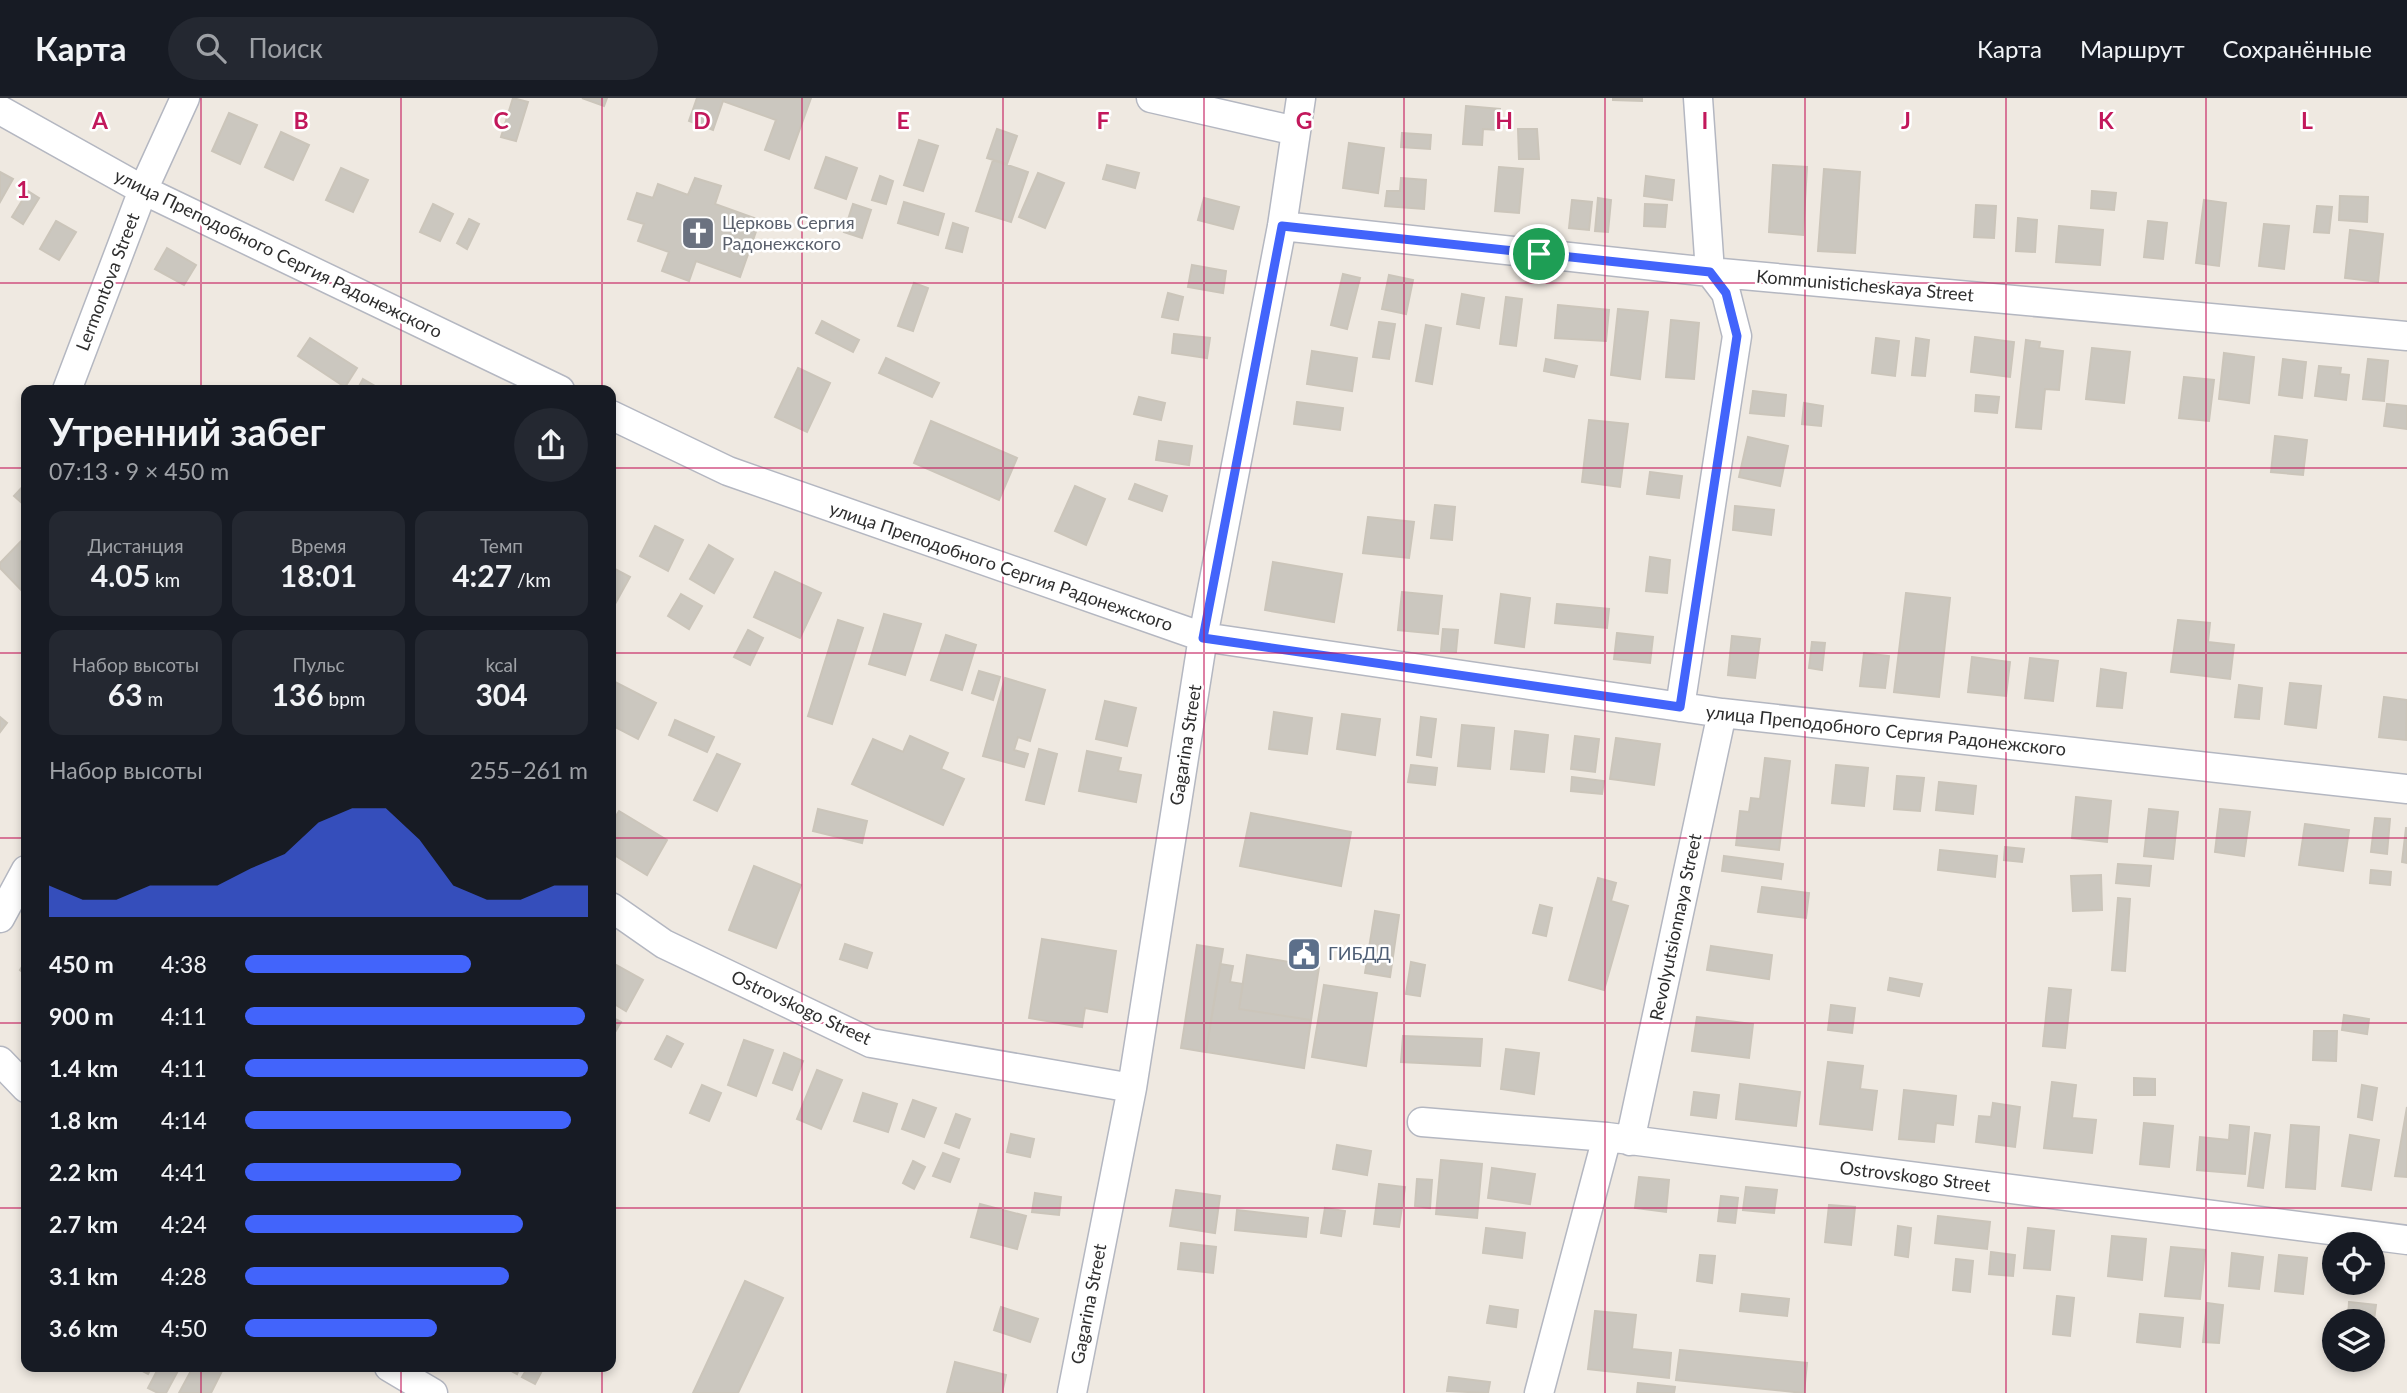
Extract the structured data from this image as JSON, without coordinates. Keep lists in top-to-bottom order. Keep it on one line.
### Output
{"streets":{"street":["улица Преподобного Сергия Радонежского","Lermontova Street","Kommunisticheskaya Street","Gagarina Street","Revolyutsionnaya Street","Ostrovskogo Street"]},"crossings":[["улица Преподобного Сергия Радонежского","Lermontova Street"],["улица Преподобного Сергия Радонежского","Gagarina Street"],["улица Преподобного Сергия Радонежского","Revolyutsionnaya Street"],["Kommunisticheskaya Street","Gagarina Street"],["Gagarina Street","Ostrovskogo Street"],["Revolyutsionnaya Street","Ostrovskogo Street"]],"places":{"church":["Церковь Сергия Радонежского"],"public building":["ГИБДД"]},"page":{"header":"Карта","search":"Поиск","nav":["Карта","Маршрут","Сохранённые"],"heading":["Утренний забег","07:13 · 9 × 450 m"],"stats":[["Дистанция","4.05 km"],["Время","18:01"],["Темп","4:27 /km"],["Набор высоты","63 m"],["Пульс","136 bpm"],["kcal","304"]],"chart":["Набор высоты","255–261 m"],"list":[{"name":"450 m","note":"4:38"},{"name":"900 m","note":"4:11"},{"name":"1.4 km","note":"4:11"},{"name":"1.8 km","note":"4:14"},{"name":"2.2 km","note":"4:41"},{"name":"2.7 km","note":"4:24"},{"name":"3.1 km","note":"4:28"},{"name":"3.6 km","note":"4:50"}]},"grid":{"columns":["A","B","C","D","E","F","G","H","I","J","K","L"],"rows":["1"]}}
